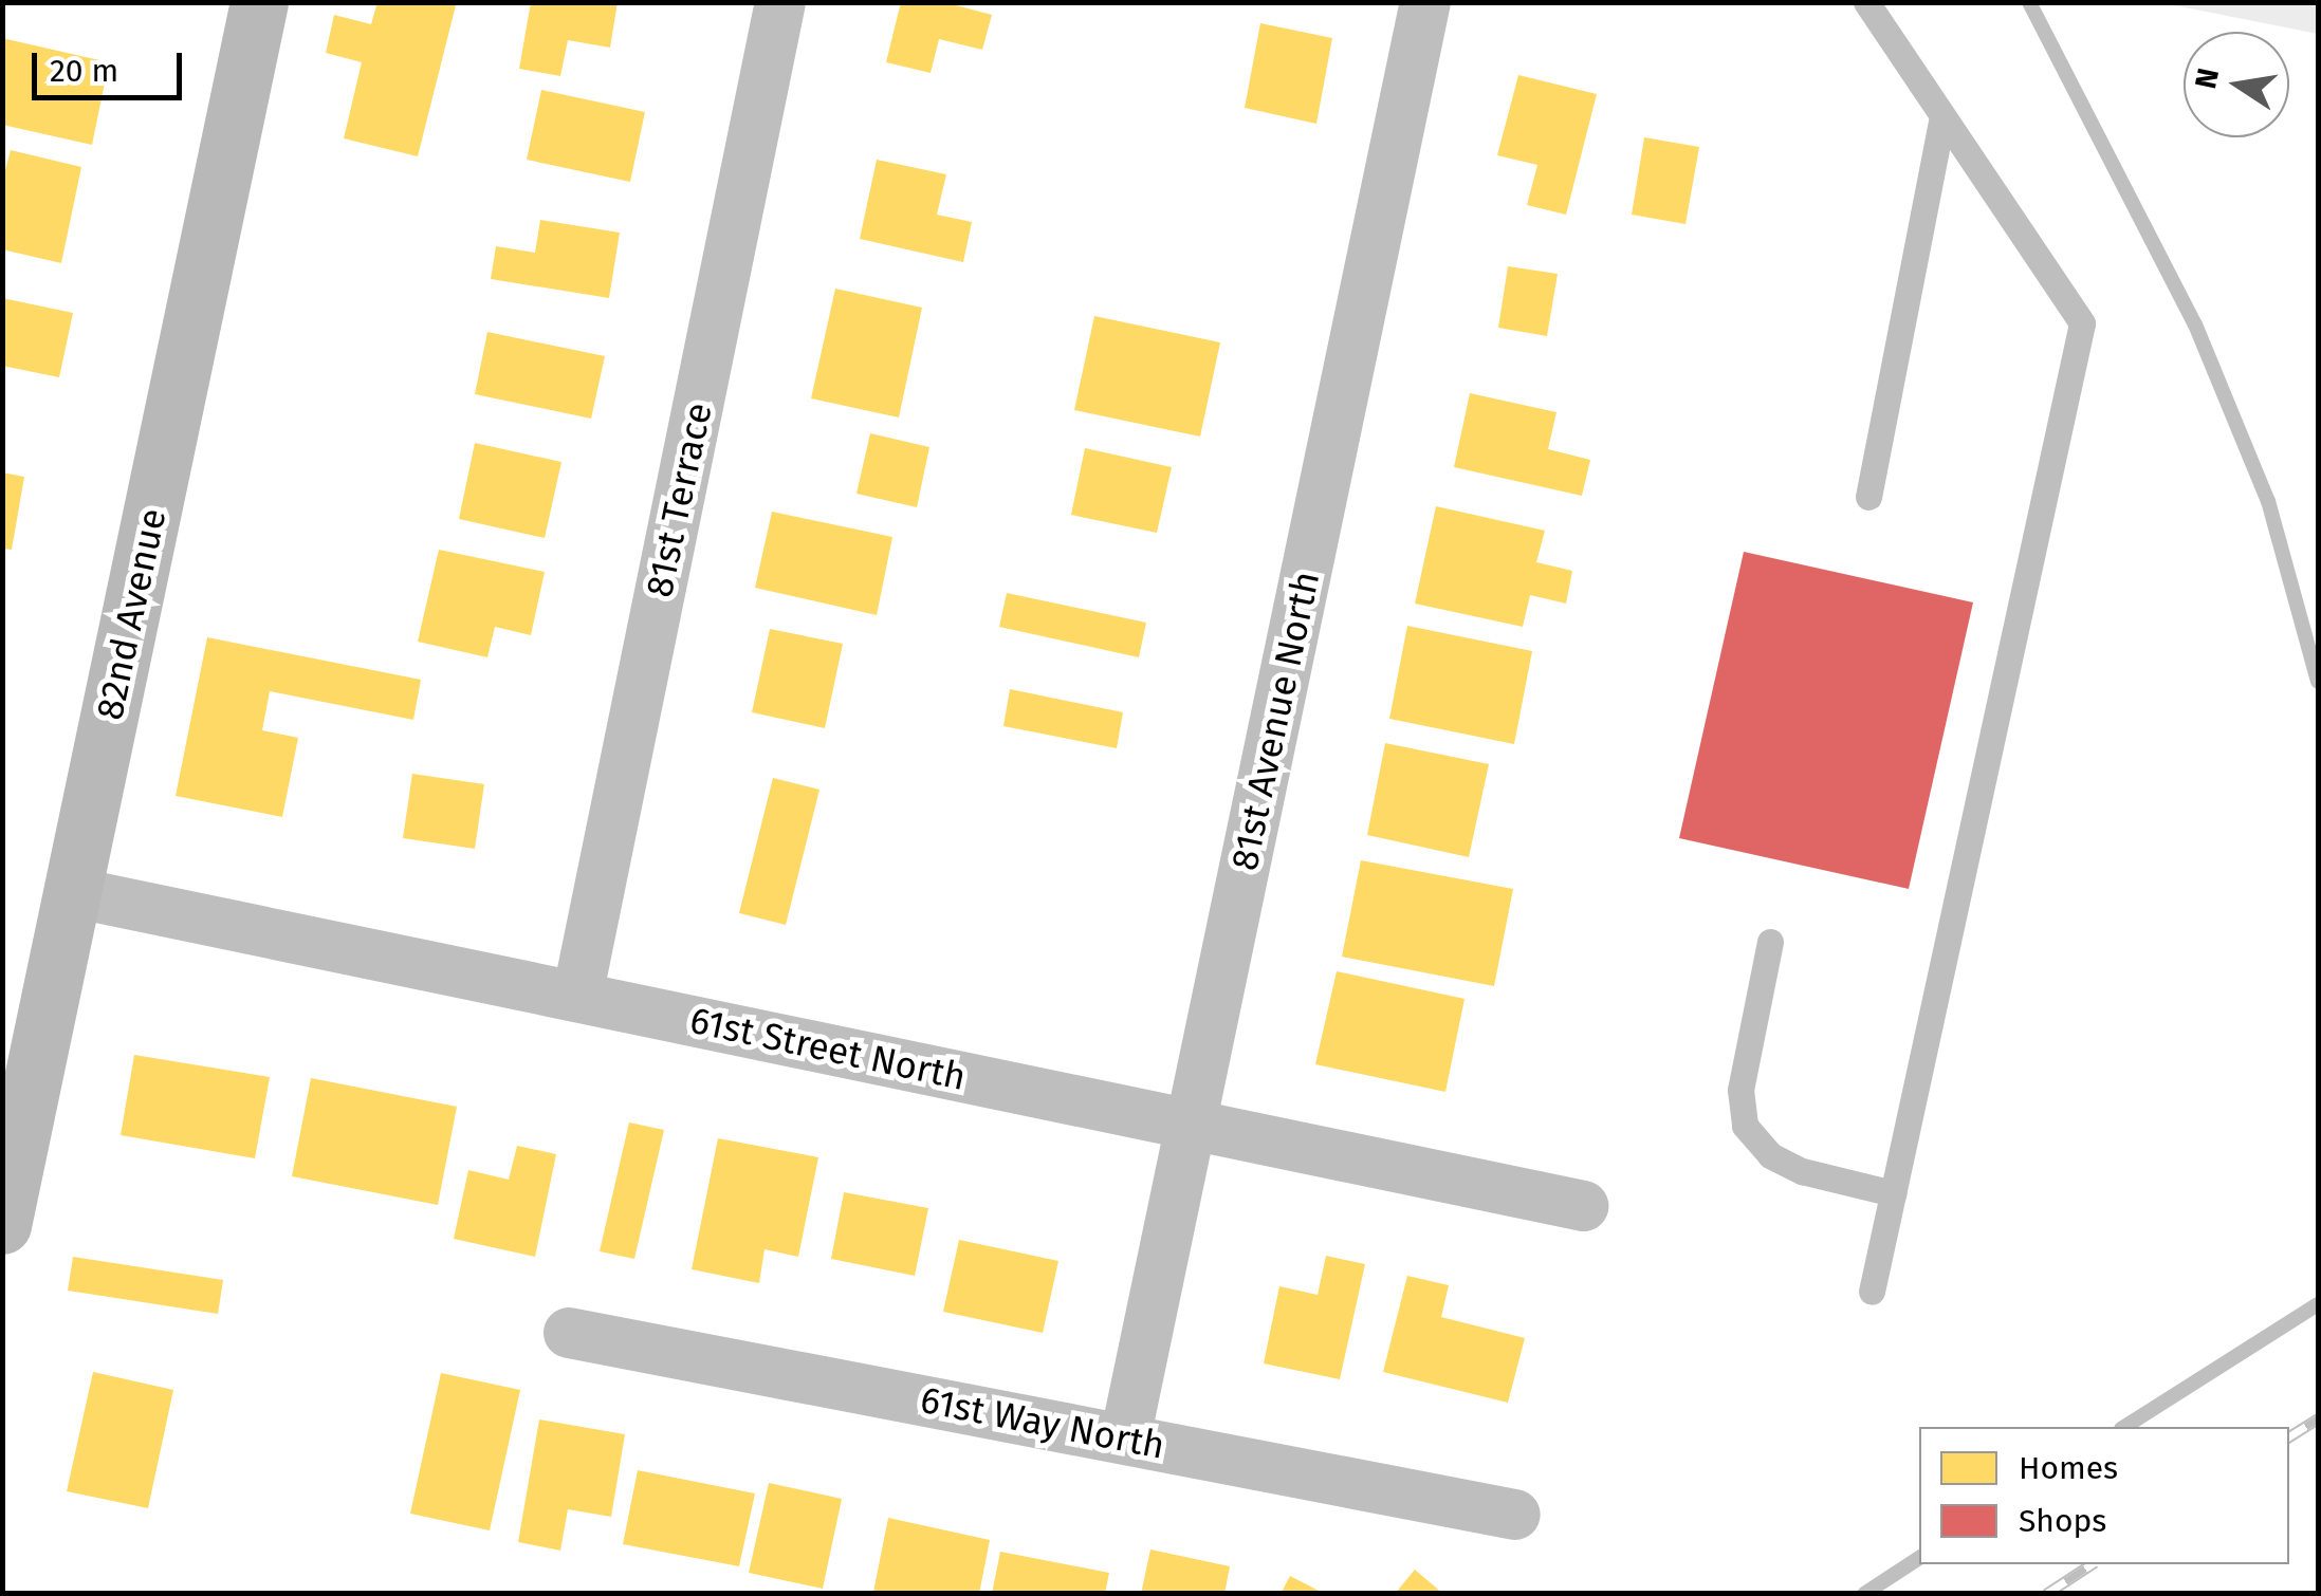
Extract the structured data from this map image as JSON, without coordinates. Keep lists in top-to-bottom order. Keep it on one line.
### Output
{"streets":{"street":["81st Terrace","82nd Avenue","81st Avenue North","61st Street North","61st Way North"]},"crossings":[["81st Terrace","61st Street North"],["82nd Avenue","61st Street North"],["81st Avenue North","61st Street North"],["81st Avenue North","61st Way North"]],"legend":["Homes","Shops"],"scale_bar":"20 m","north":"left"}
